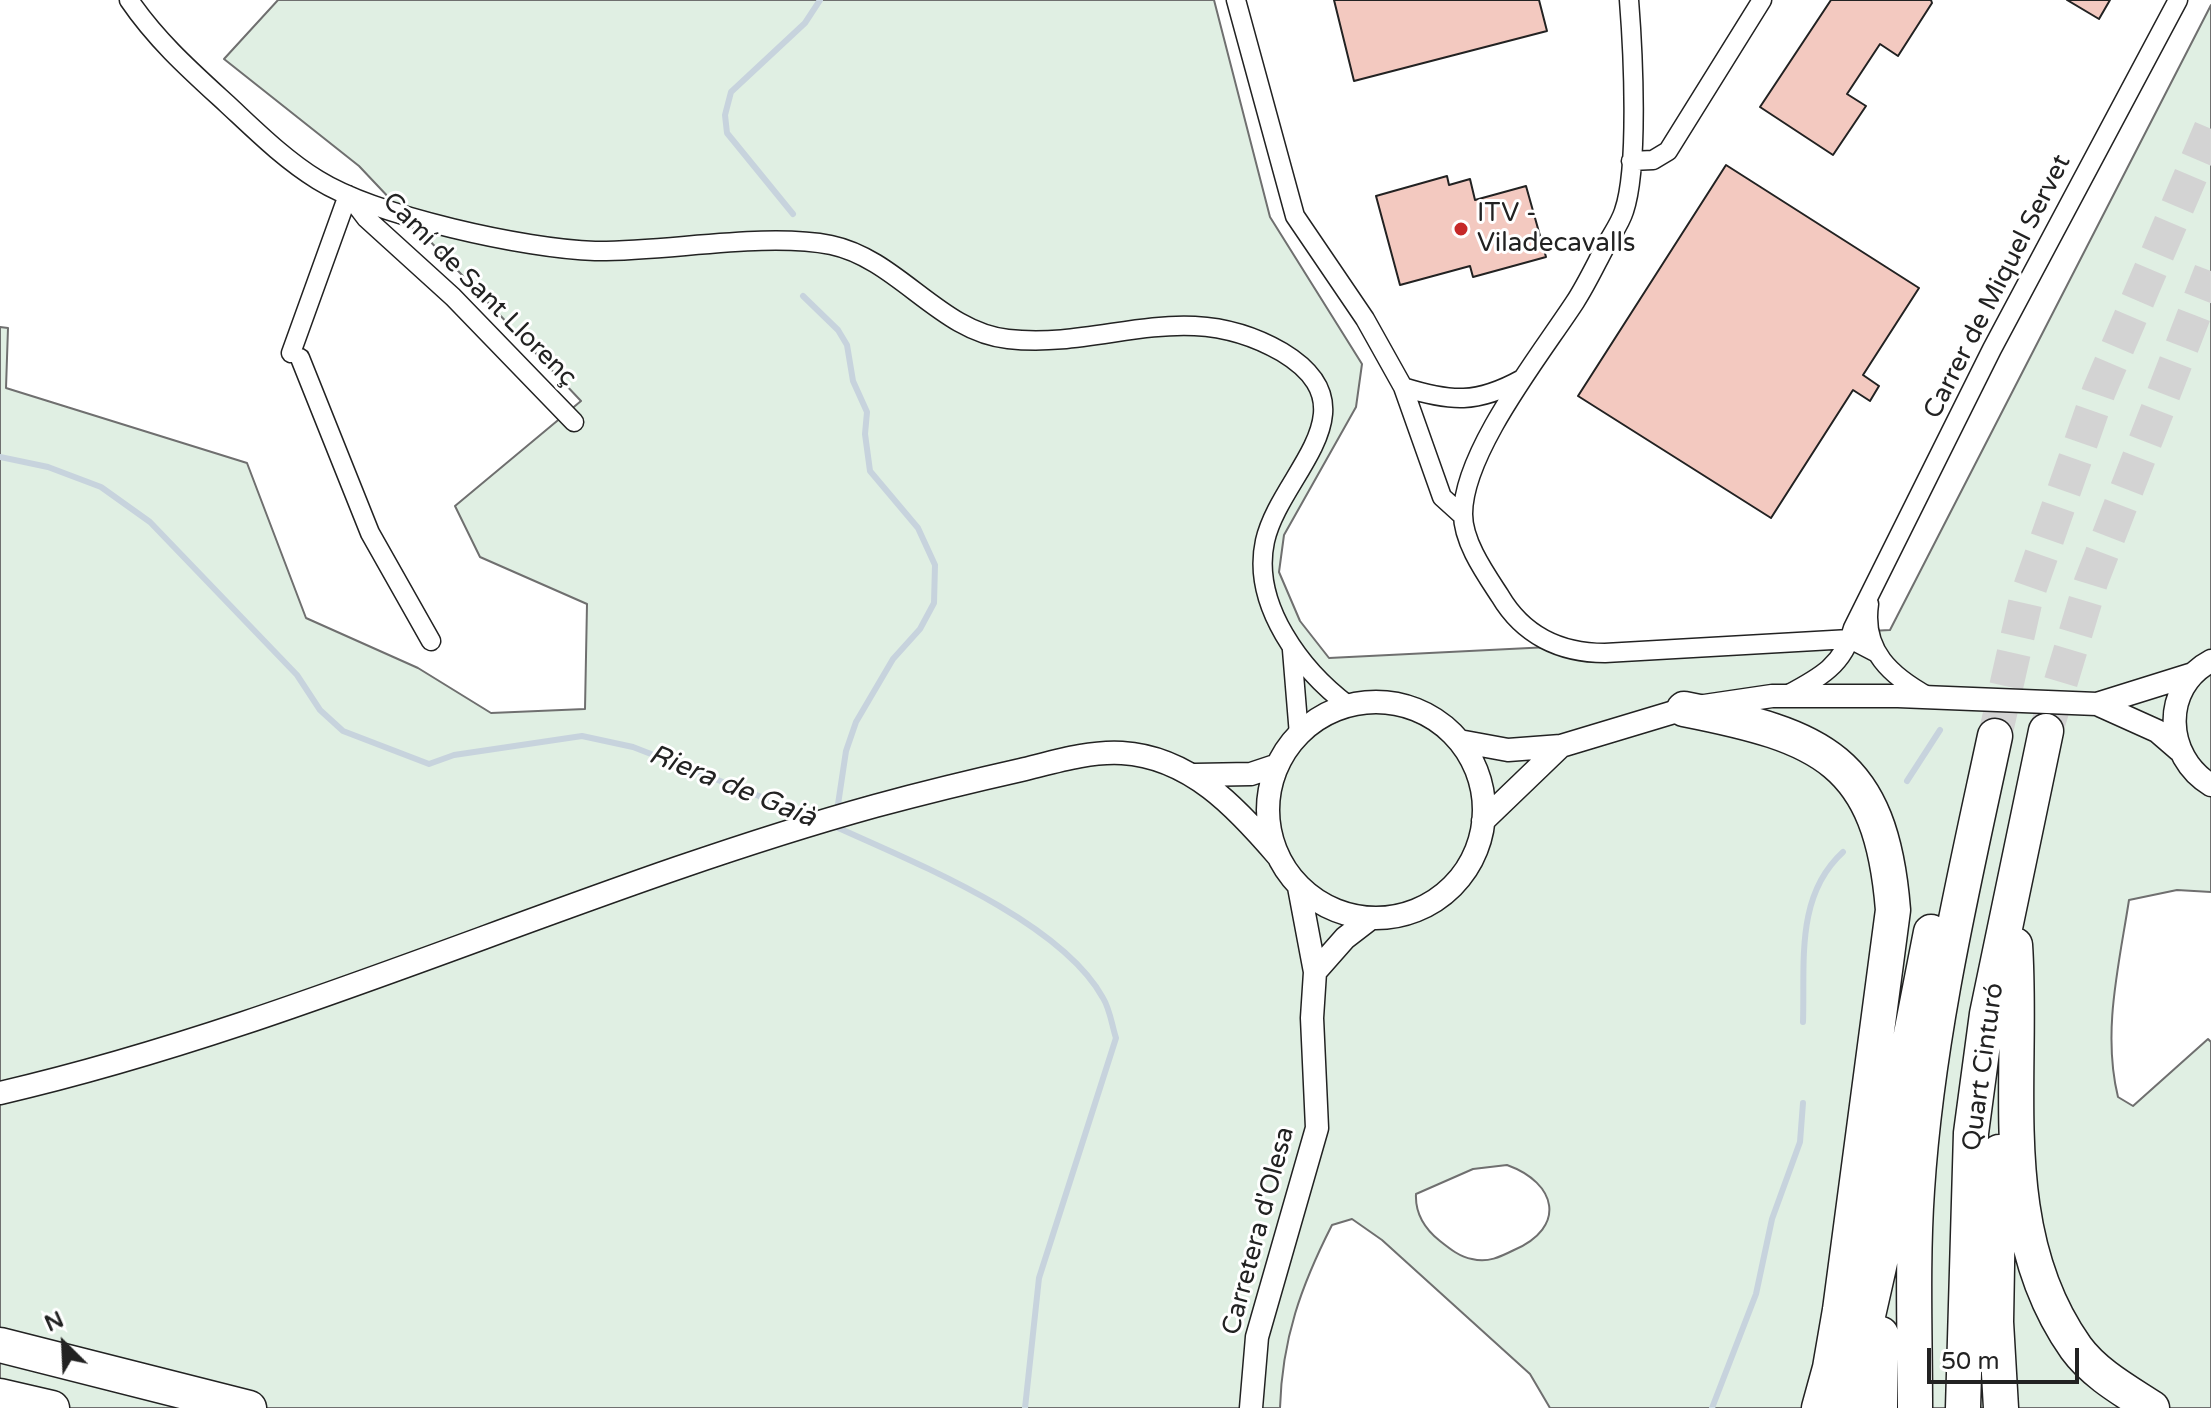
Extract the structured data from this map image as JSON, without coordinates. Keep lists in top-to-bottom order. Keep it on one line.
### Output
{"streets":{"highway":["Quart Cinturó"],"street":["Carrer de Miquel Servet","Camí de Sant Llorenç","Carretera d'Olesa"]},"water":["Riera de Gaià"],"places":["ITV - Viladecavalls"],"scale_bar":"50 m","north":"top left"}
